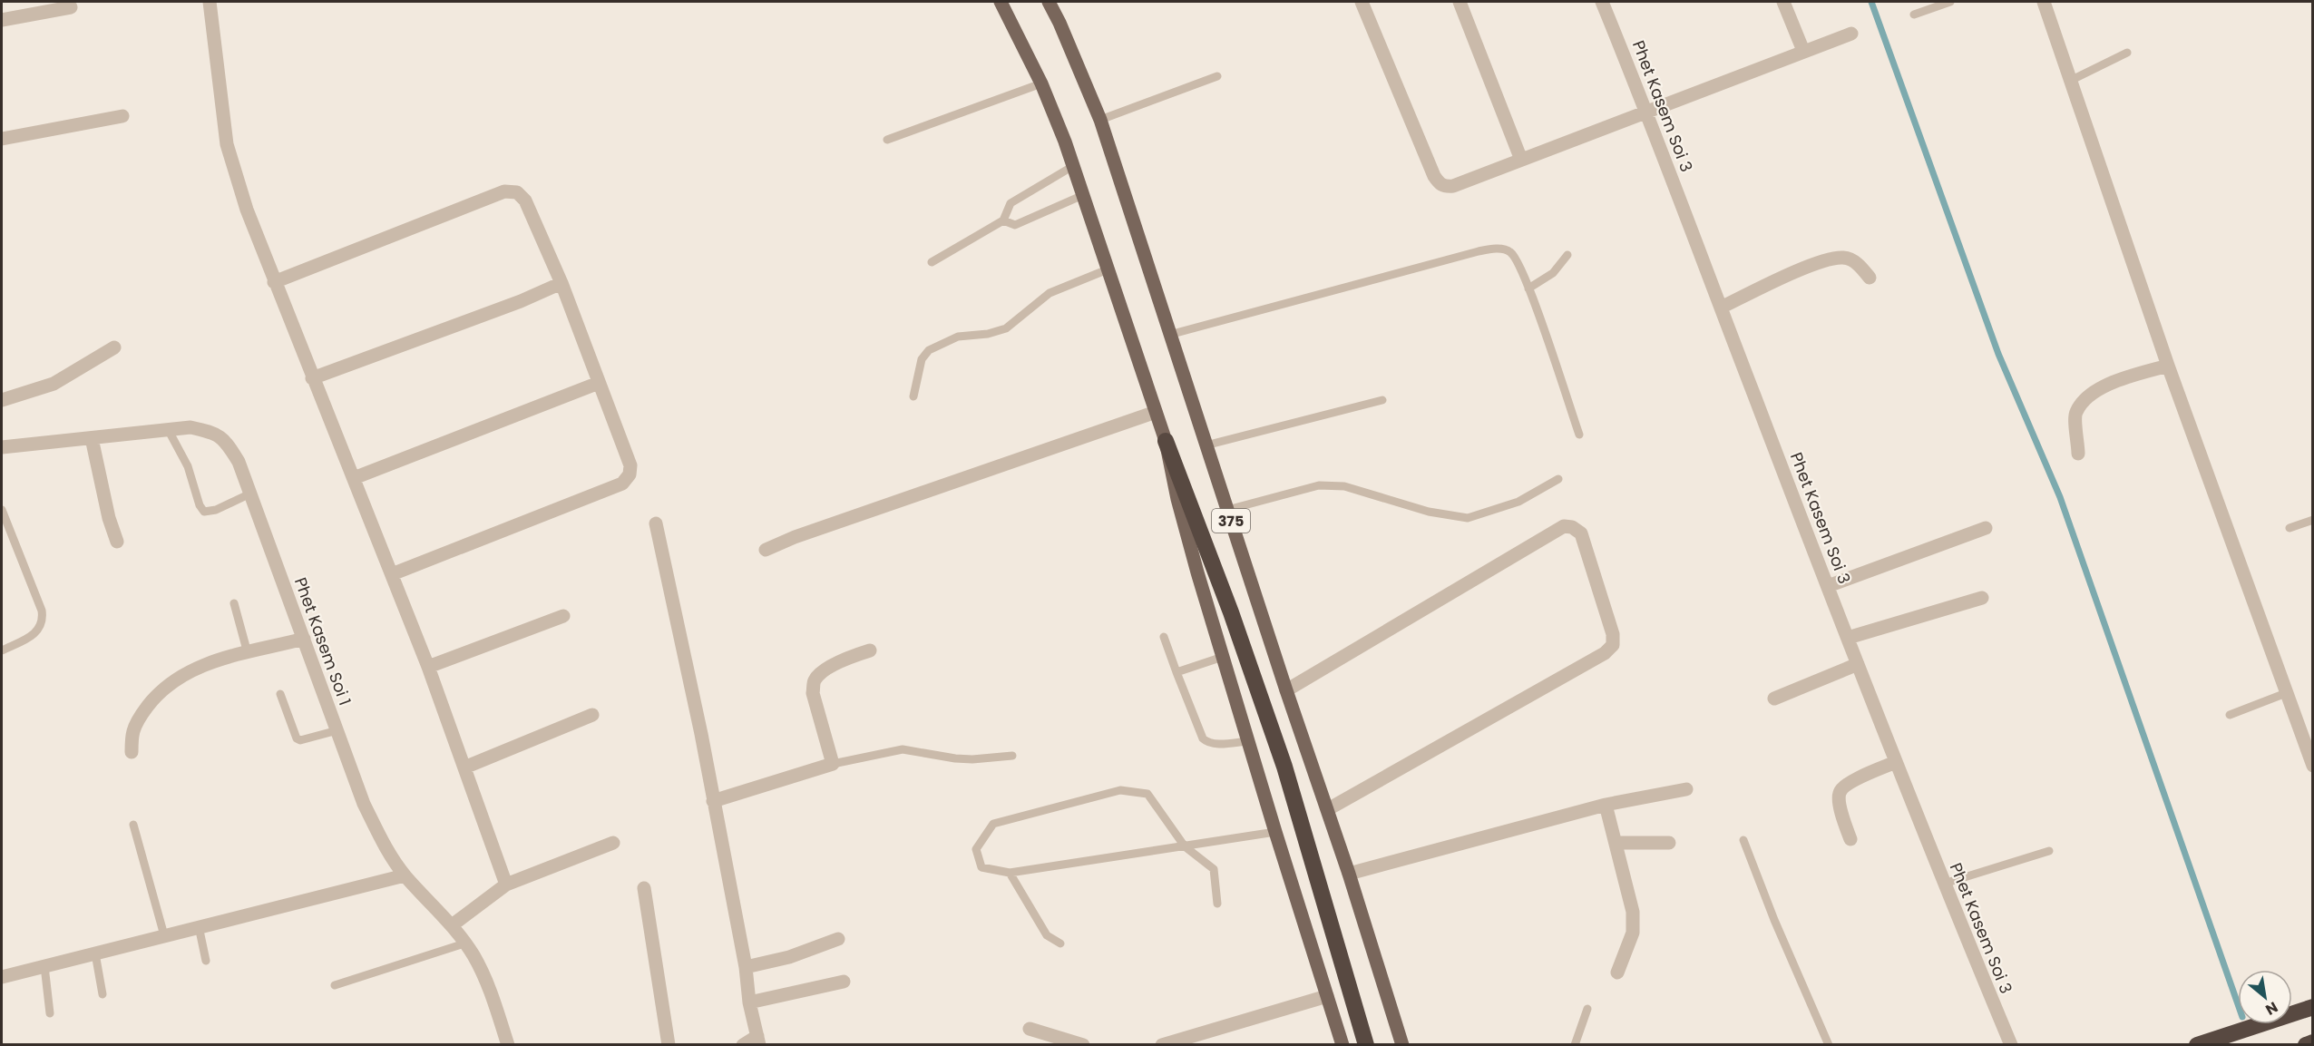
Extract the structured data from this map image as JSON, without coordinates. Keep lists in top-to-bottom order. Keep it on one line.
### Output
{"streets":{"main road":["375"],"street":["Phet Kasem Soi 3","Phet Kasem Soi 1"]},"north":"bottom right"}
